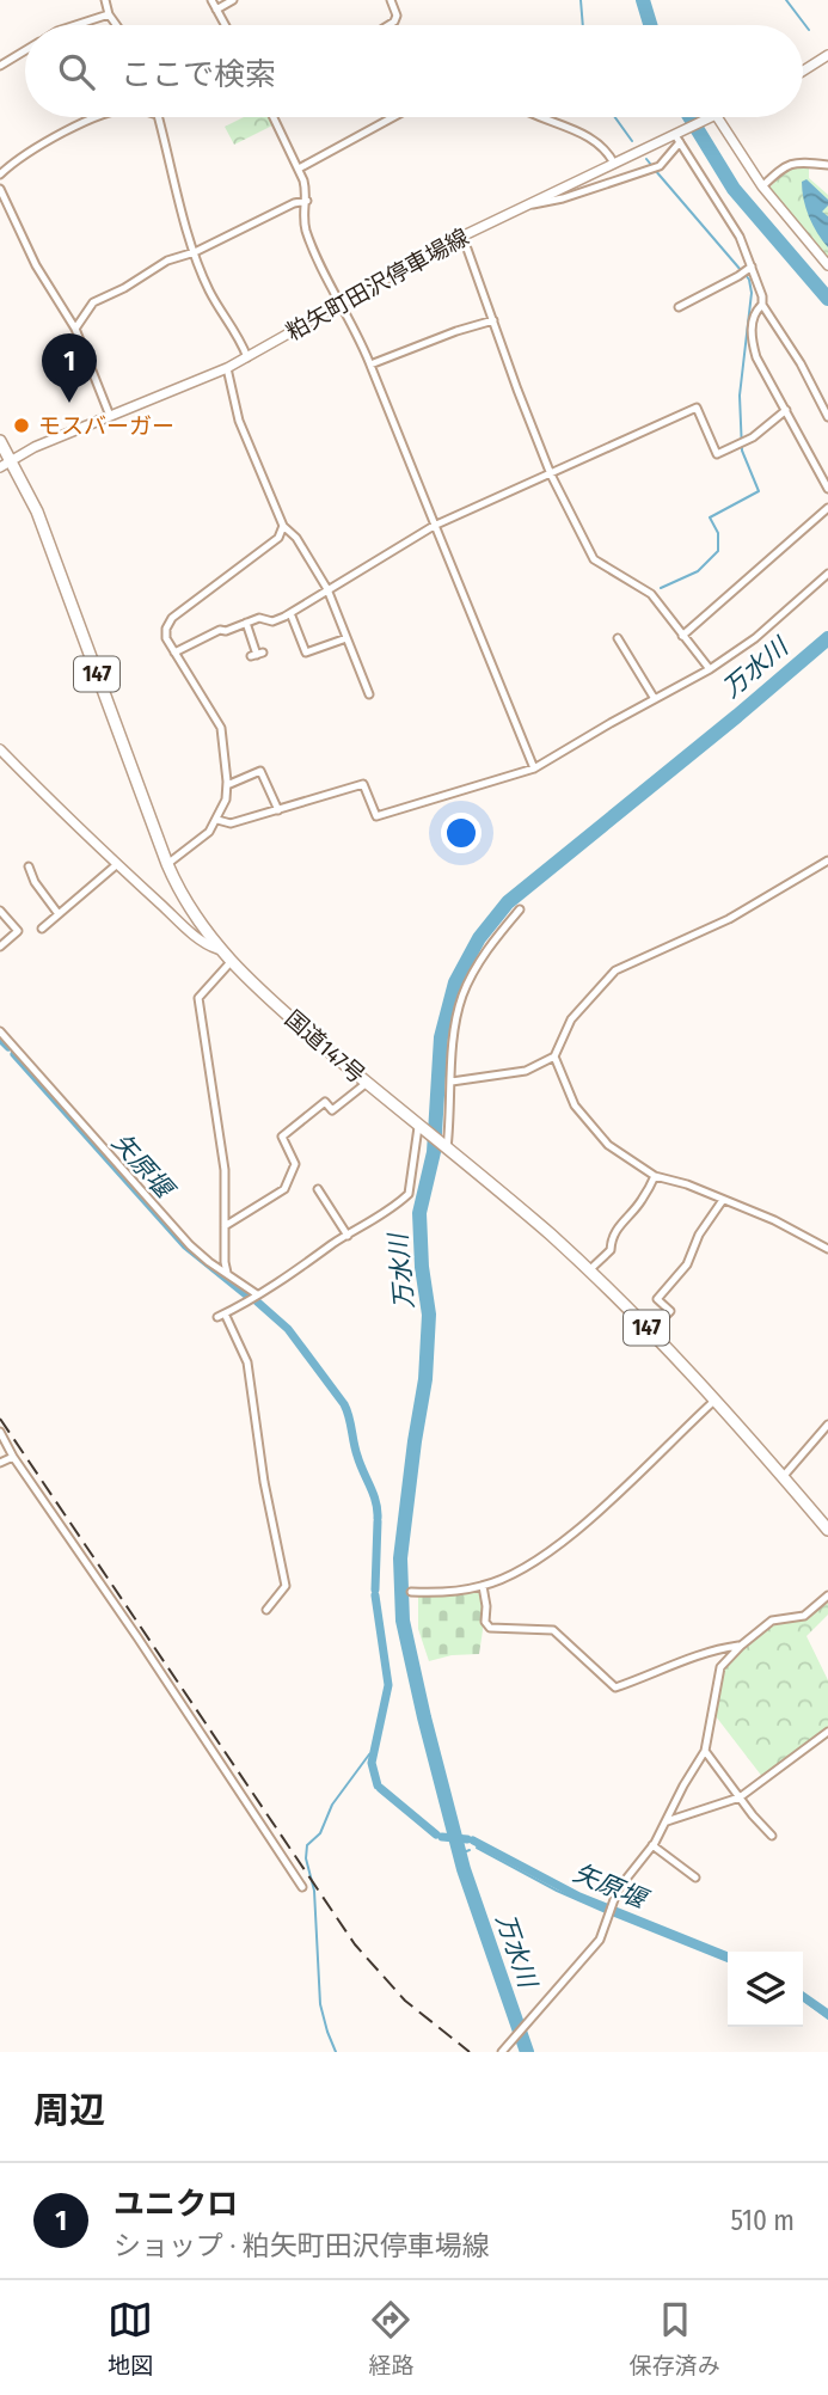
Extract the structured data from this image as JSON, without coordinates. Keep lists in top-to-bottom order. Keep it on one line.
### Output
{"streets":{"highway":["147","国道147号"],"main road":["粕矢町田沢停車場線"]},"crossings":[["粕矢町田沢停車場線","国道147号"]],"water":["万水川","矢原堰"],"places":["モスバーガー"],"page":{"search":"ここで検索","pins":"1","heading":"周辺","list":[{"mark":"1","name":"ユニクロ","note":"ショップ · 粕矢町田沢停車場線","value":"510 m"}],"nav":["地図","経路","保存済み"]}}
